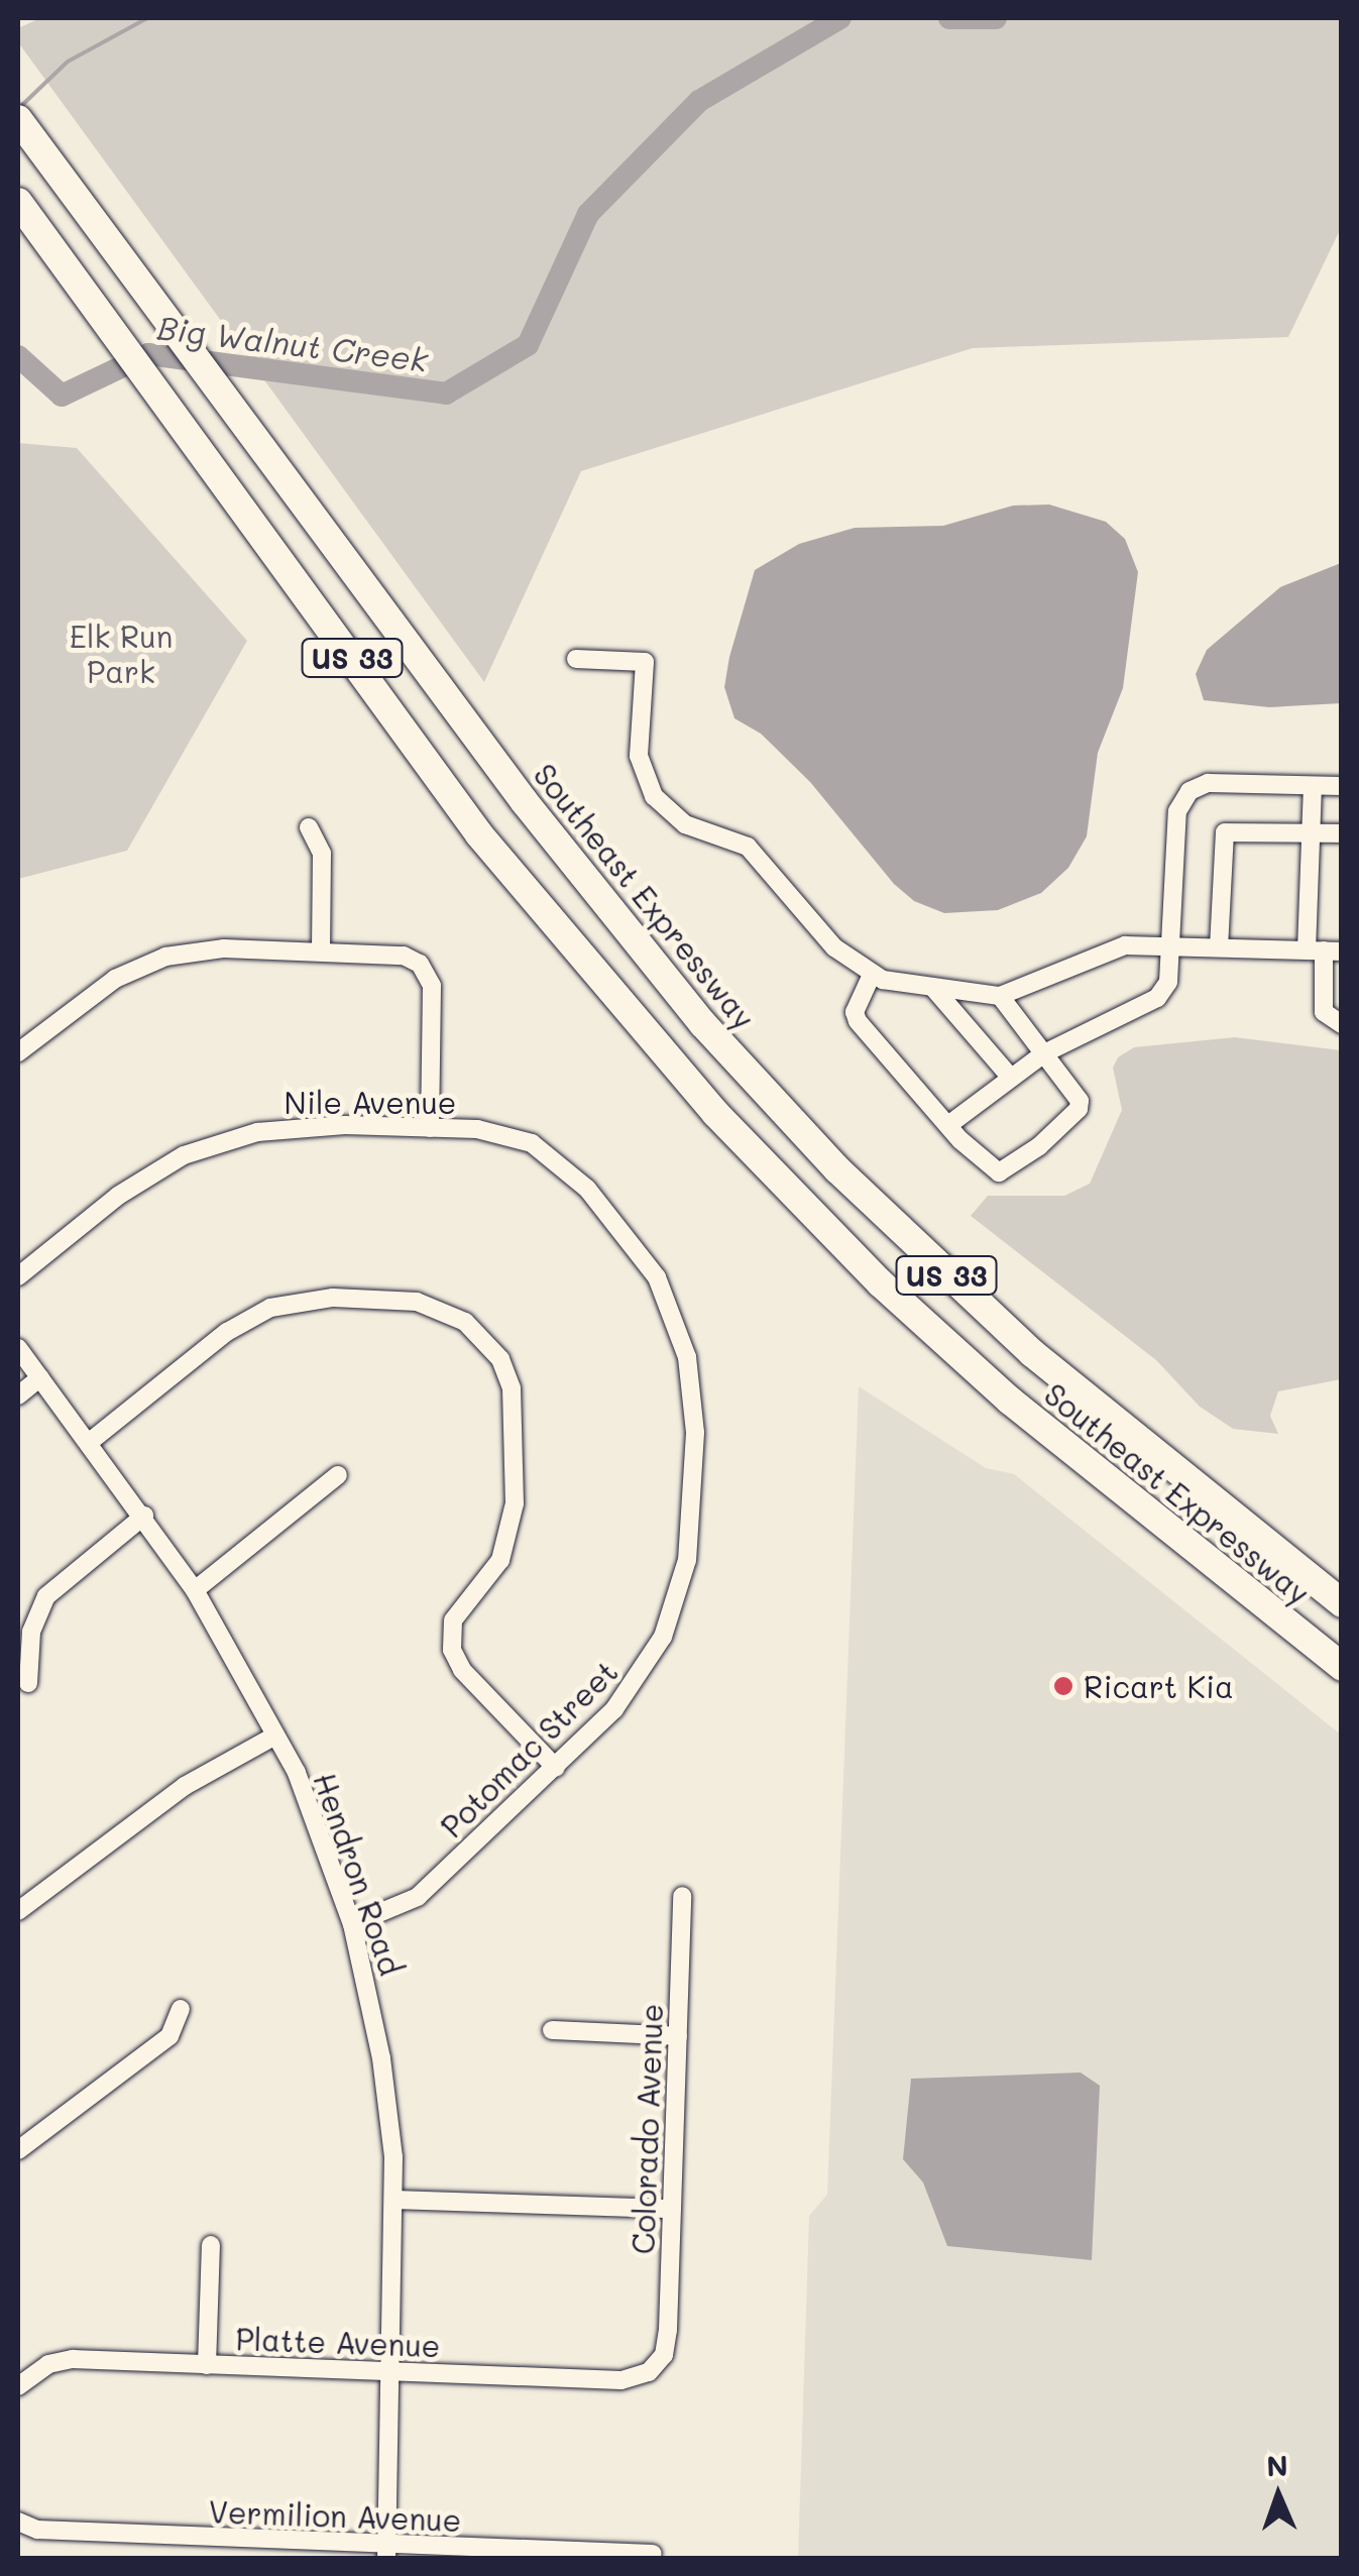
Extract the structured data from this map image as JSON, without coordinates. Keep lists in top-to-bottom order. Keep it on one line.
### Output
{"streets":{"highway":["US 33","Southeast Expressway"],"street":["Nile Avenue","Potomac Street","Hendron Road","Colorado Avenue","Platte Avenue","Vermilion Avenue"]},"crossings":[["Nile Avenue","Potomac Street"],["Potomac Street","Hendron Road"],["Hendron Road","Platte Avenue"],["Hendron Road","Vermilion Avenue"],["Colorado Avenue","Platte Avenue"]],"water":["Big Walnut Creek"],"parks":["Elk Run Park"],"places":["Ricart Kia"],"north":"top"}
